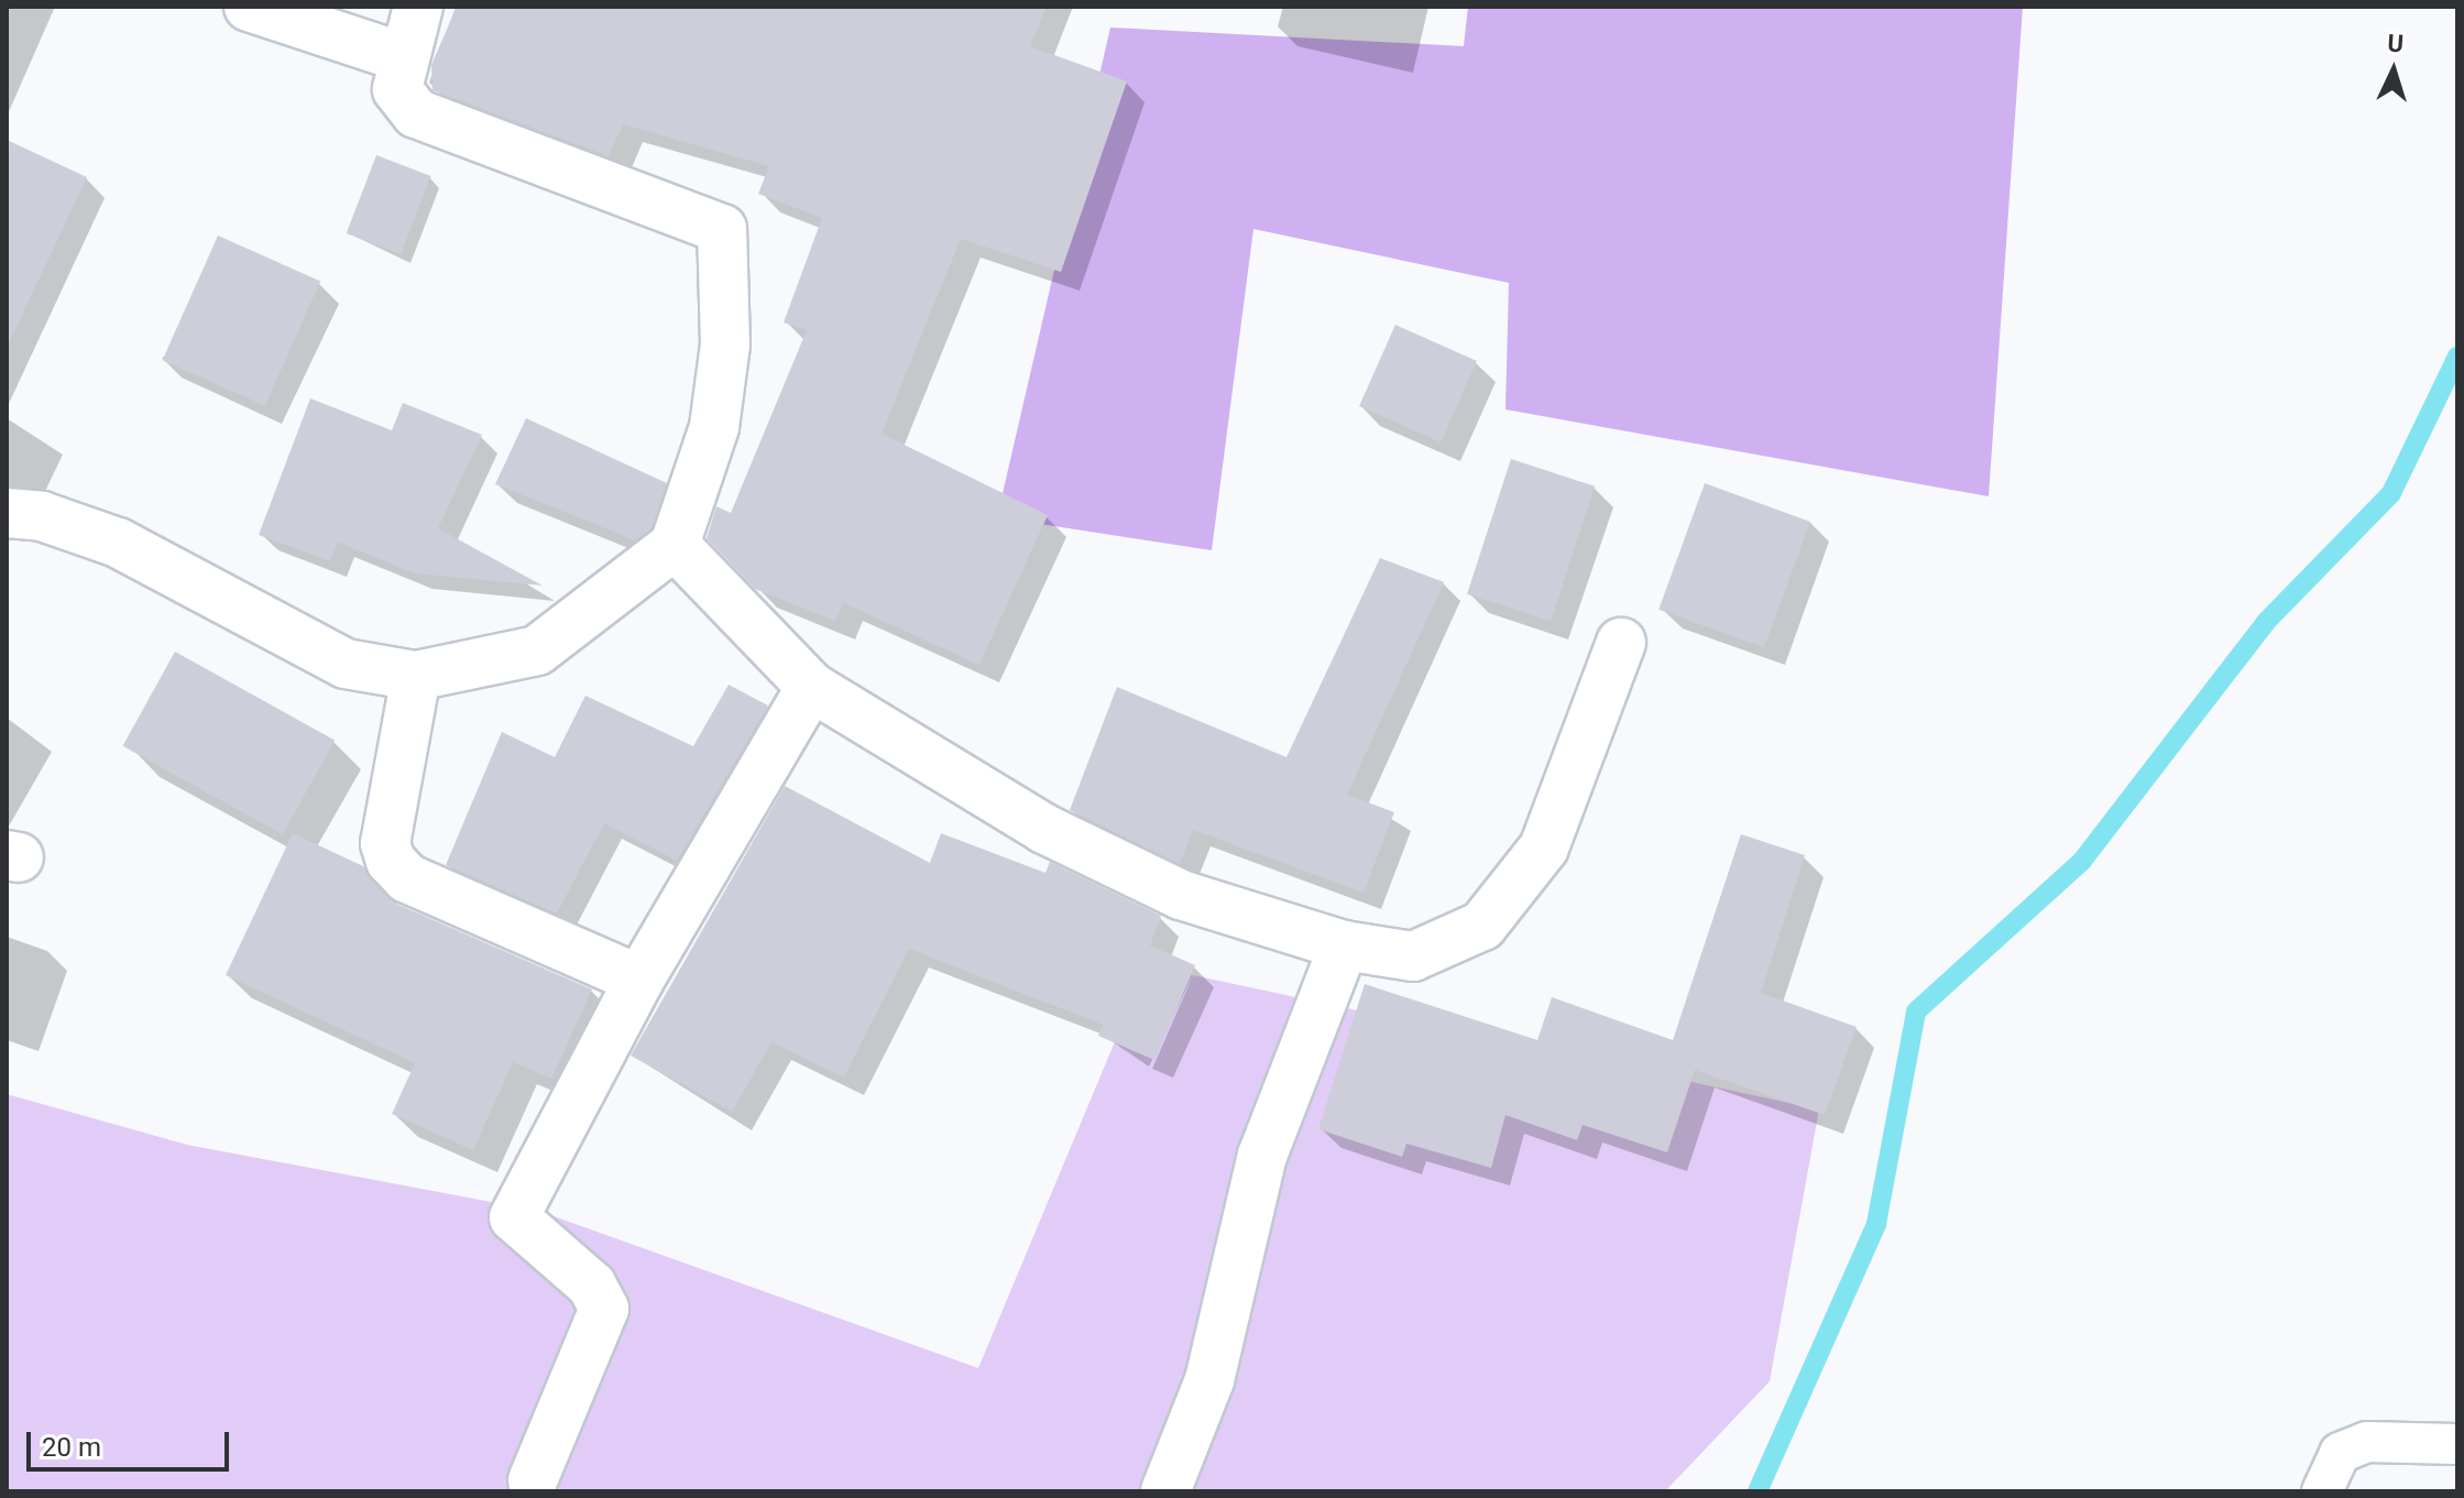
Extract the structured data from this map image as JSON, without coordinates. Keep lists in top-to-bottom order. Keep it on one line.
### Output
{"scale_bar":"20 m","north":"top"}
